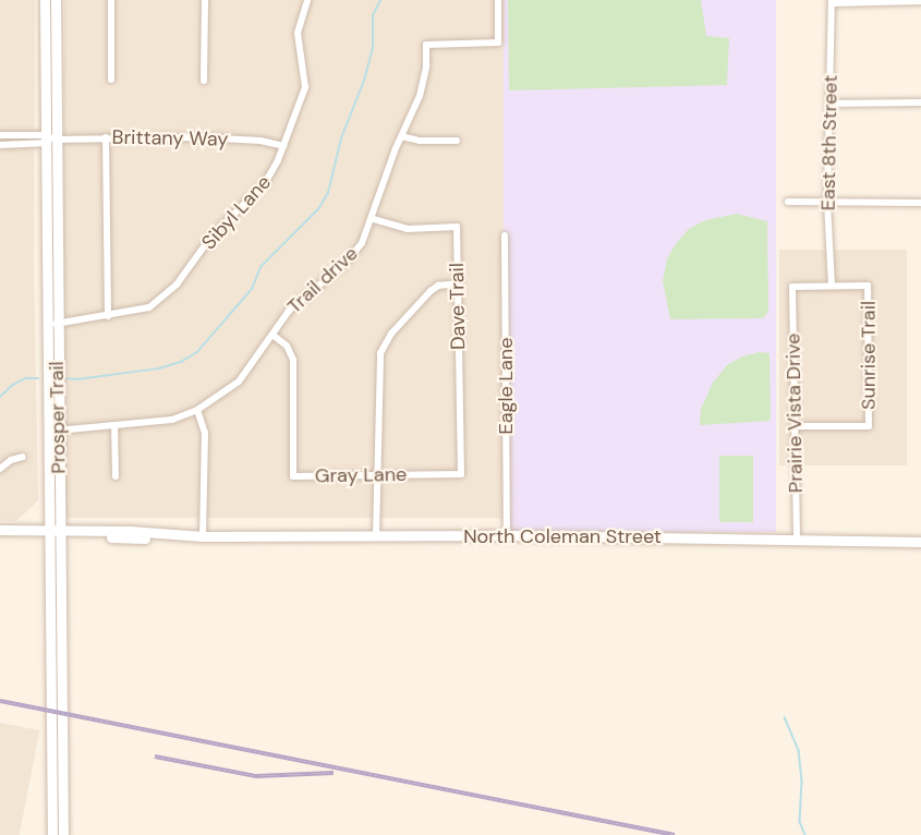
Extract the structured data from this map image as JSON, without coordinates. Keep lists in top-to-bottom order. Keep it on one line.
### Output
{"streets":{"main road":["Prosper Trail","North Coleman Street"],"street":["Brittany Way","East 8th Street","Sibyl Lane","Trail drive","Dave Trail","Sunrise Trail","Eagle Lane","Prairie Vista Drive","Gray Lane"]},"crossings":[["Brittany Way","Sibyl Lane"],["Brittany Way","Prosper Trail"],["East 8th Street","Sunrise Trail"],["East 8th Street","Prairie Vista Drive"],["Sibyl Lane","Prosper Trail"],["Trail drive","Dave Trail"],["Trail drive","Prosper Trail"],["Trail drive","Gray Lane"],["Dave Trail","Gray Lane"],["Sunrise Trail","Prairie Vista Drive"],["Eagle Lane","North Coleman Street"],["Prairie Vista Drive","North Coleman Street"],["Prosper Trail","North Coleman Street"]]}
